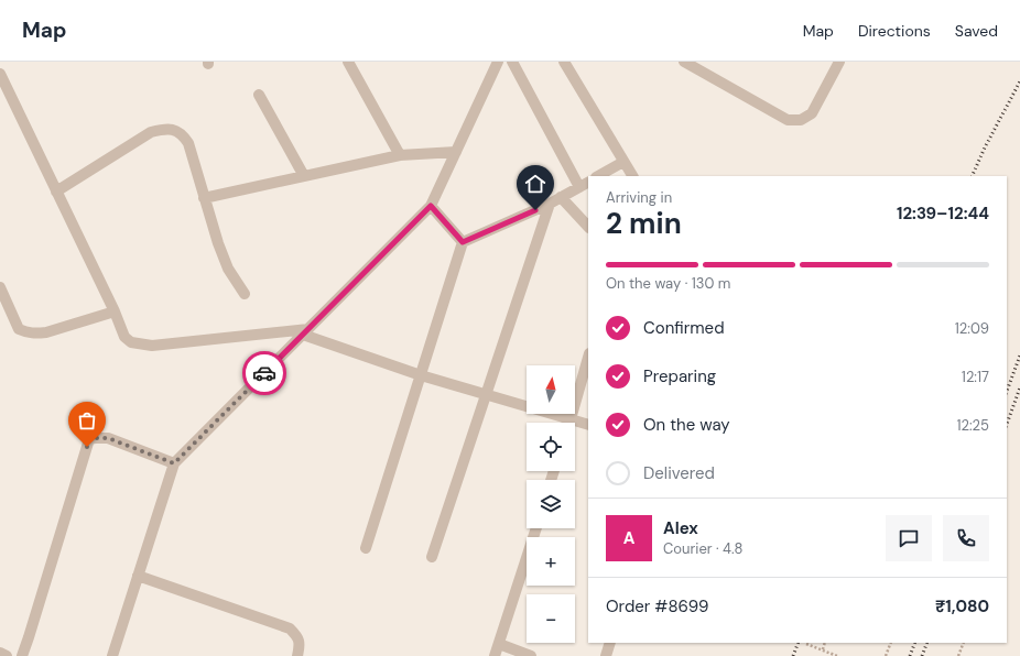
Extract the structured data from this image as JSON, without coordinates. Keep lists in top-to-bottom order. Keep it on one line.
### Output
{"north":"top","page":{"header":"Map","nav":["Map","Directions","Saved"],"heading":["2 min","Arriving in","12:39–12:44"],"panel":["Alex","Courier · 4.8","Order #8699","₹1,080"],"bar":"On the way · 130 m","list":[["Confirmed","12:09"],["Preparing","12:17"],["On the way","12:25"],"Delivered"],"map_buttons":["+","−"],"round":"A"}}
